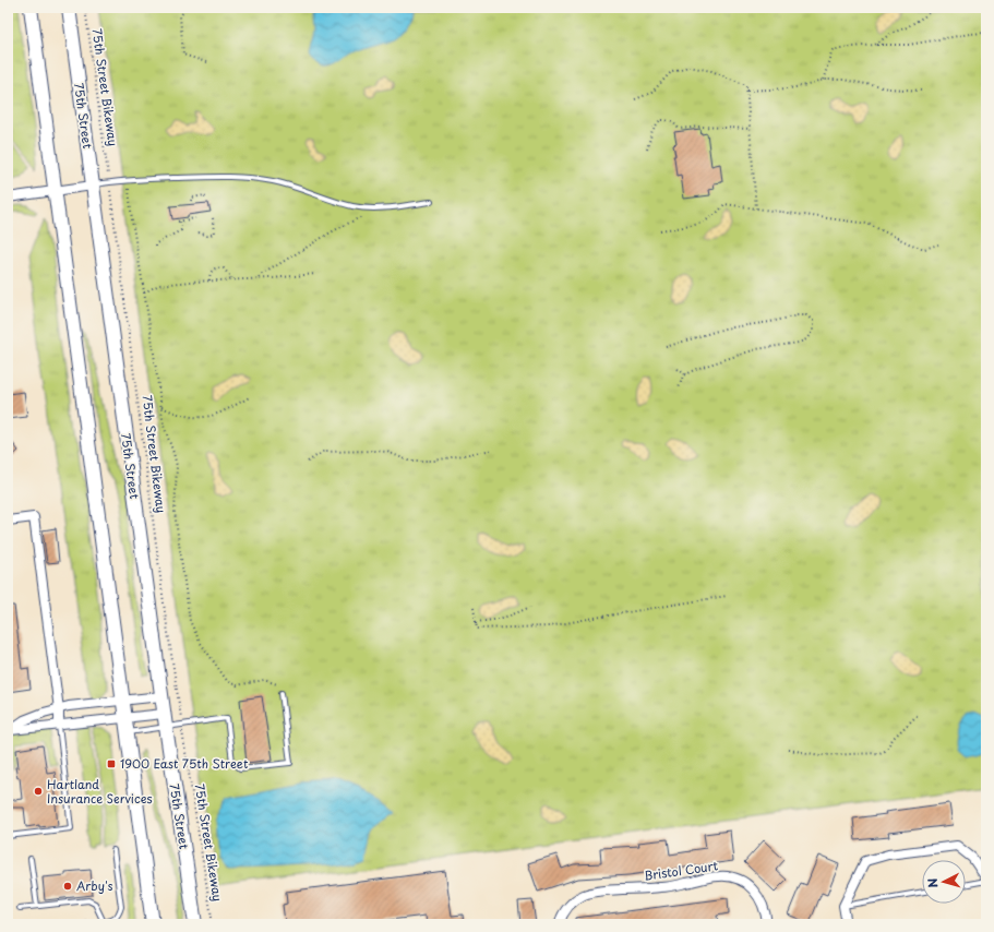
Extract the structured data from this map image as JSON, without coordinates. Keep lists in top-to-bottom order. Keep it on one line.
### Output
{"streets":{"main road":["75th Street"],"street":["Bristol Court"],"path":["75th Street Bikeway"]},"places":{"transit":["1900 East 75th Street"],"other":["Hartland Insurance Services","Arby's"]},"north":"left"}
